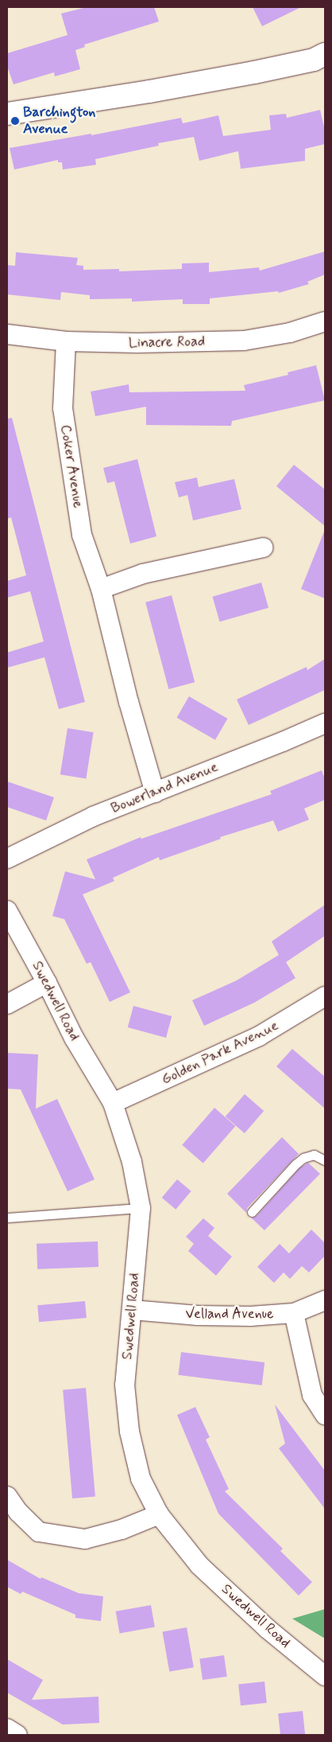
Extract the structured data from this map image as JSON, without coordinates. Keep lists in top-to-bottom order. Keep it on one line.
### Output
{"streets":{"street":["Linacre Road","Coker Avenue","Bowerland Avenue","Swedwell Road","Golden Park Avenue","Velland Avenue"]},"crossings":[["Linacre Road","Coker Avenue"],["Coker Avenue","Bowerland Avenue"],["Swedwell Road","Golden Park Avenue"],["Swedwell Road","Velland Avenue"]],"places":["Barchington Avenue"]}
